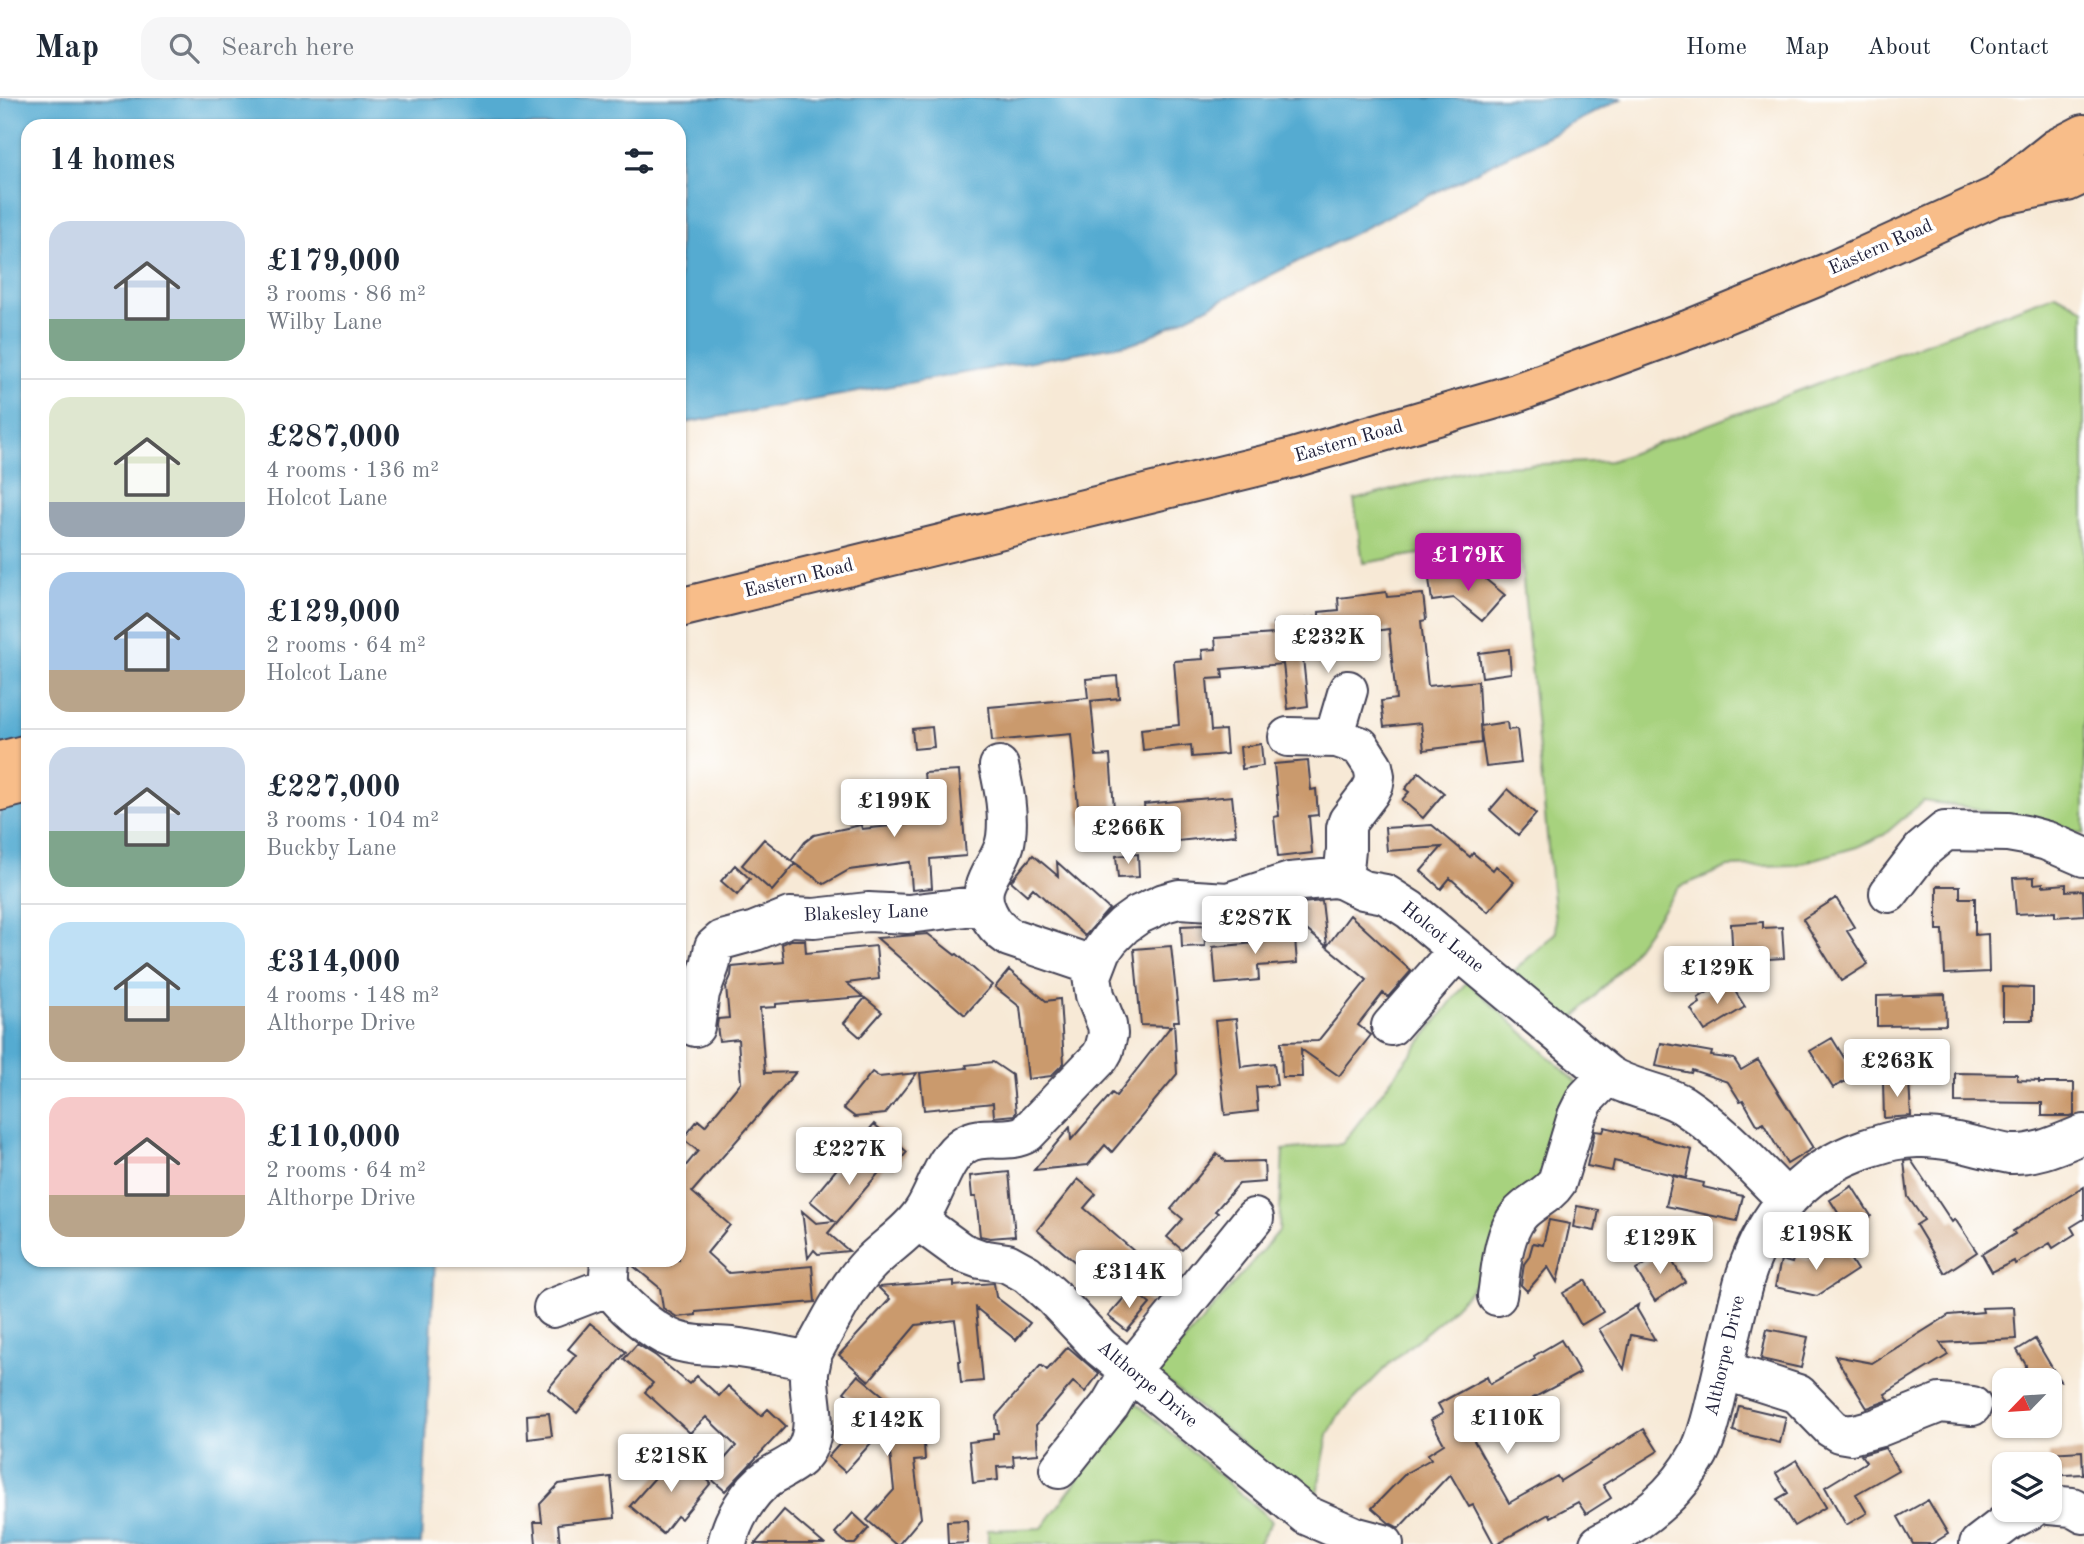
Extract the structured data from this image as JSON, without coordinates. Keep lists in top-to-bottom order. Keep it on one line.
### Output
{"streets":{"main road":["Eastern Road"],"street":["Blakesley Lane","Holcot Lane","Althorpe Drive"]},"crossings":[["Holcot Lane","Althorpe Drive"]],"north":"bottom left","page":{"header":"Map","search":"Search here","nav":["Home","Map","About","Contact"],"heading":"14 homes","list":[{"name":"£179,000","note":"3 rooms · 86 m² · Wilby Lane"},{"name":"£287,000","note":"4 rooms · 136 m² · Holcot Lane"},{"name":"£129,000","note":"2 rooms · 64 m² · Holcot Lane"},{"name":"£227,000","note":"3 rooms · 104 m² · Buckby Lane"},{"name":"£314,000","note":"4 rooms · 148 m² · Althorpe Drive"},{"name":"£110,000","note":"2 rooms · 64 m² · Althorpe Drive"}],"price":["£179K","£232K","£199K","£266K","£287K","£129K","£263K","£227K","£198K","£129K","£314K","£110K","£142K","£218K"]}}
